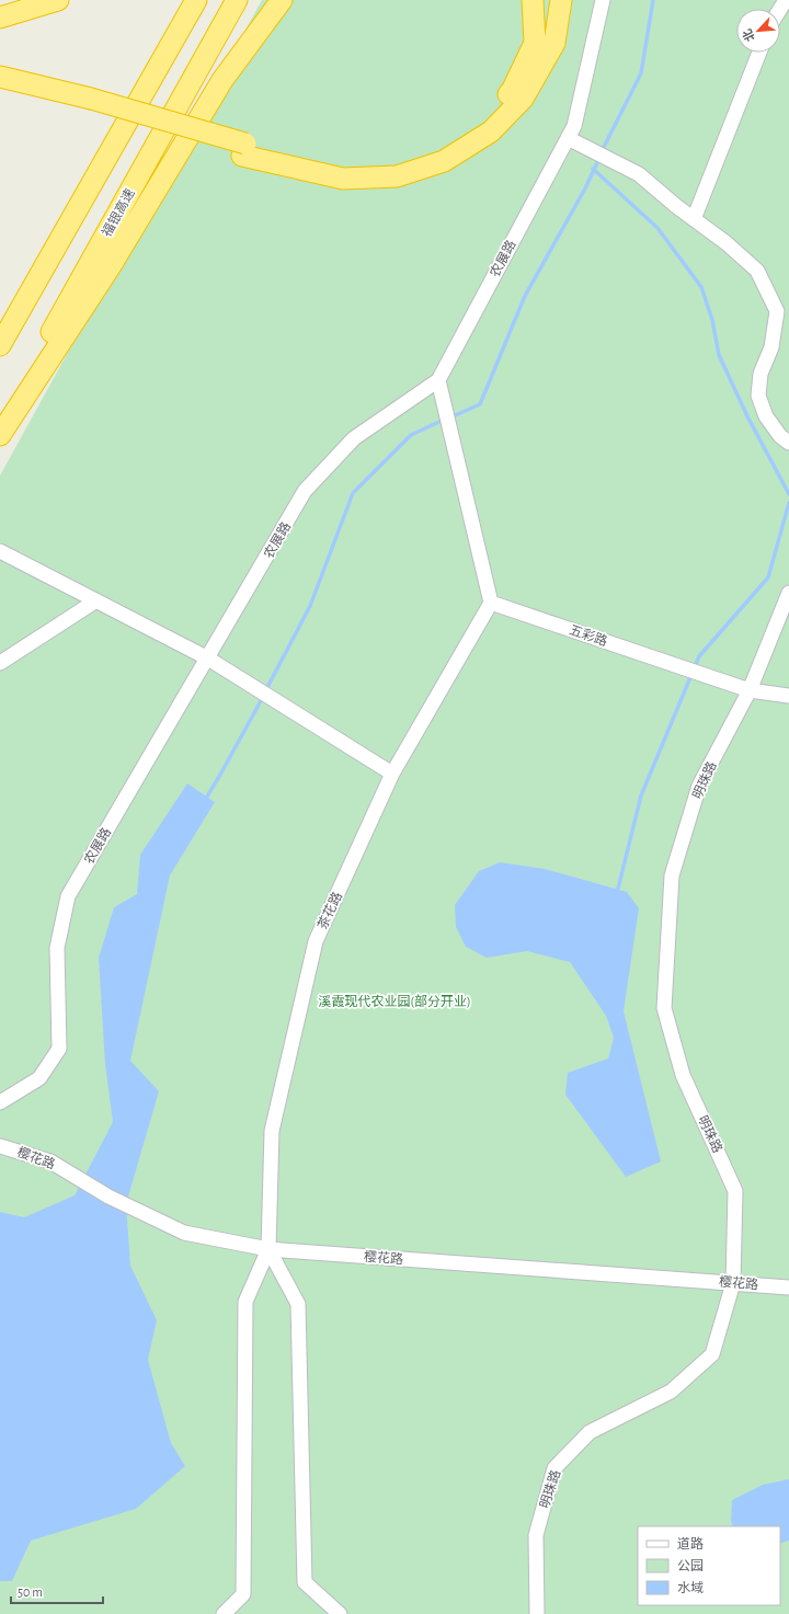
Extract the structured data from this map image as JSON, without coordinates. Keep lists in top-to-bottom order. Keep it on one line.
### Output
{"streets":{"highway":["福银高速"],"street":["农展路","五彩路","明珠路","茶花路","樱花路"]},"crossings":[["五彩路","明珠路"],["五彩路","茶花路"],["明珠路","樱花路"],["茶花路","樱花路"]],"parks":["溪霞现代农业园(部分开业)"],"legend":["道路","公园","水域"],"scale_bar":"50 m","north":"bottom left"}
